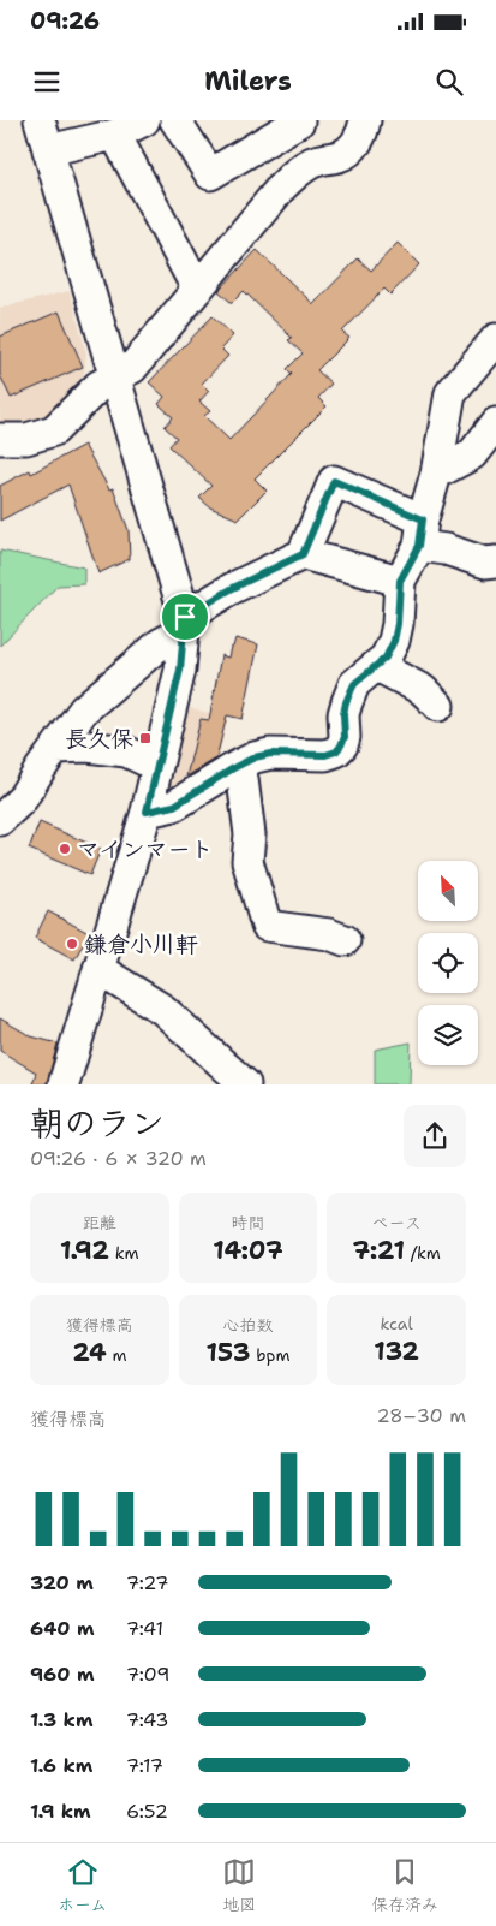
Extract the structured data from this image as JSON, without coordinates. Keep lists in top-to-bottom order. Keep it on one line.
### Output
{"places":{"transit":["長久保"],"other":["マインマート","鎌倉小川軒"]},"north":"top left","page":{"status":"09:26","header":"Milers","heading":["朝のラン","09:26 · 6 × 320 m"],"stats":[["距離","1.92 km"],["時間","14:07"],["ペース","7:21 /km"],["獲得標高","24 m"],["心拍数","153 bpm"],["kcal","132"]],"chart":["獲得標高","28–30 m"],"list":[{"name":"320 m","note":"7:27"},{"name":"640 m","note":"7:41"},{"name":"960 m","note":"7:09"},{"name":"1.3 km","note":"7:43"},{"name":"1.6 km","note":"7:17"},{"name":"1.9 km","note":"6:52"}],"tabs":["ホーム","地図","保存済み"]}}
